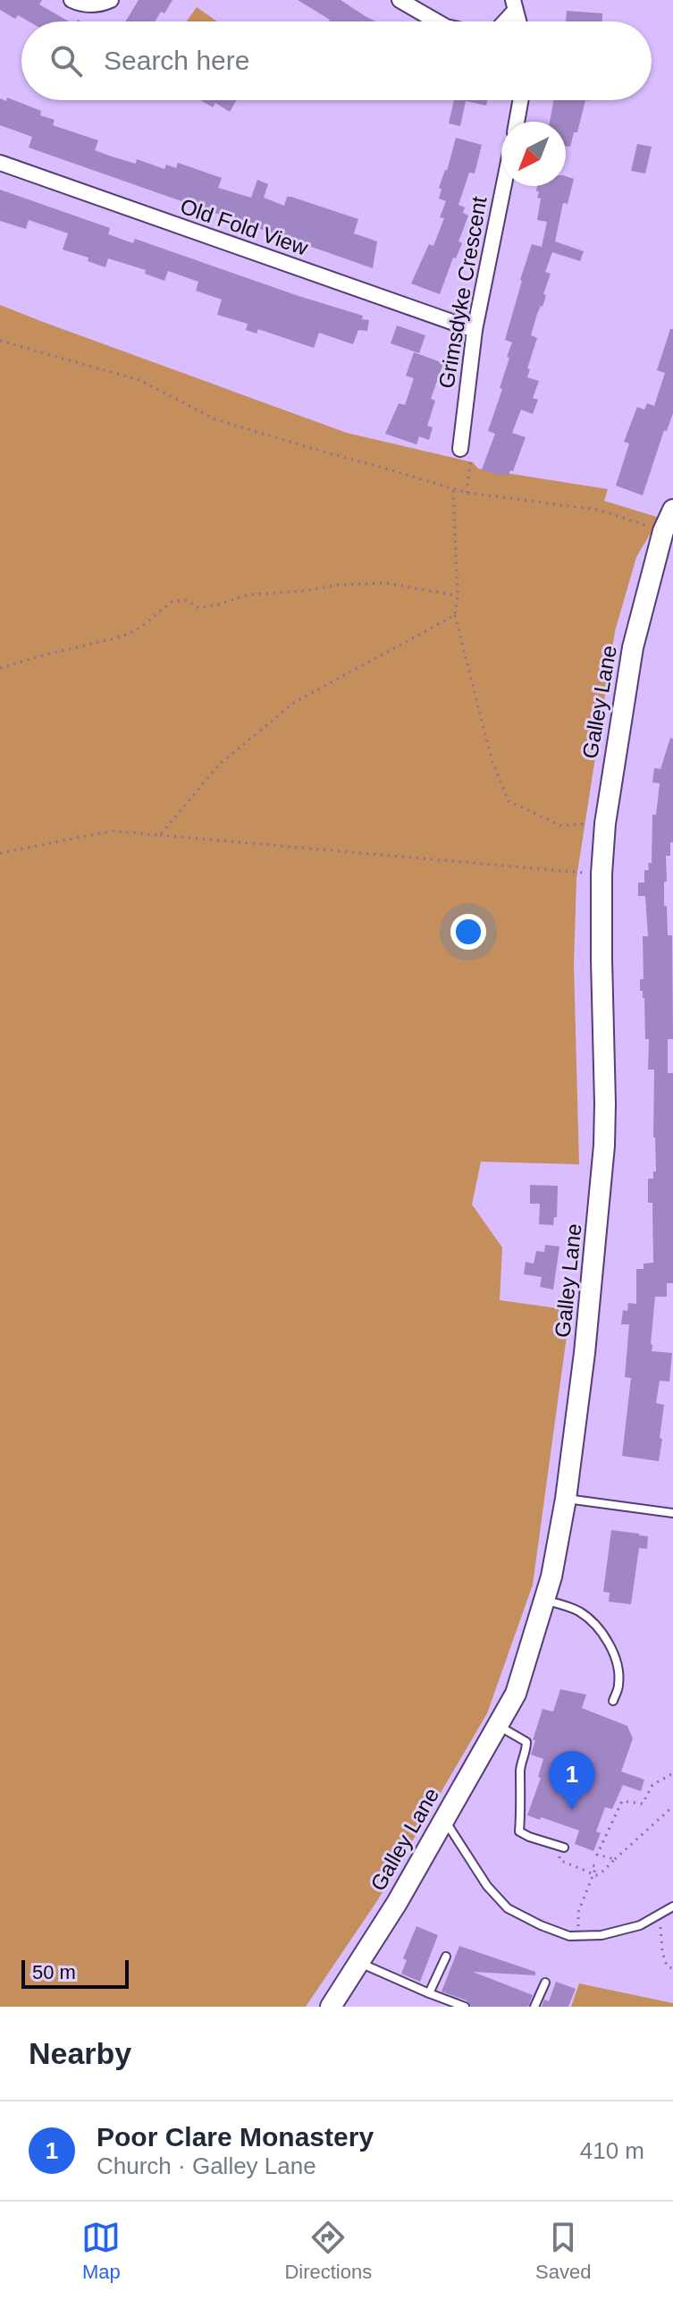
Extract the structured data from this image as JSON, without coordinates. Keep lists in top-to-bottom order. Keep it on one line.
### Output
{"streets":{"street":["Old Fold View","Grimsdyke Crescent","Galley Lane"]},"crossings":[["Old Fold View","Grimsdyke Crescent"]],"scale_bar":"50 m","north":"bottom left","page":{"search":"Search here","pins":"1","scale":"50 m","heading":"Nearby","list":[{"mark":"1","name":"Poor Clare Monastery","note":"Church · Galley Lane","value":"410 m"}],"nav":["Map","Directions","Saved"]}}
